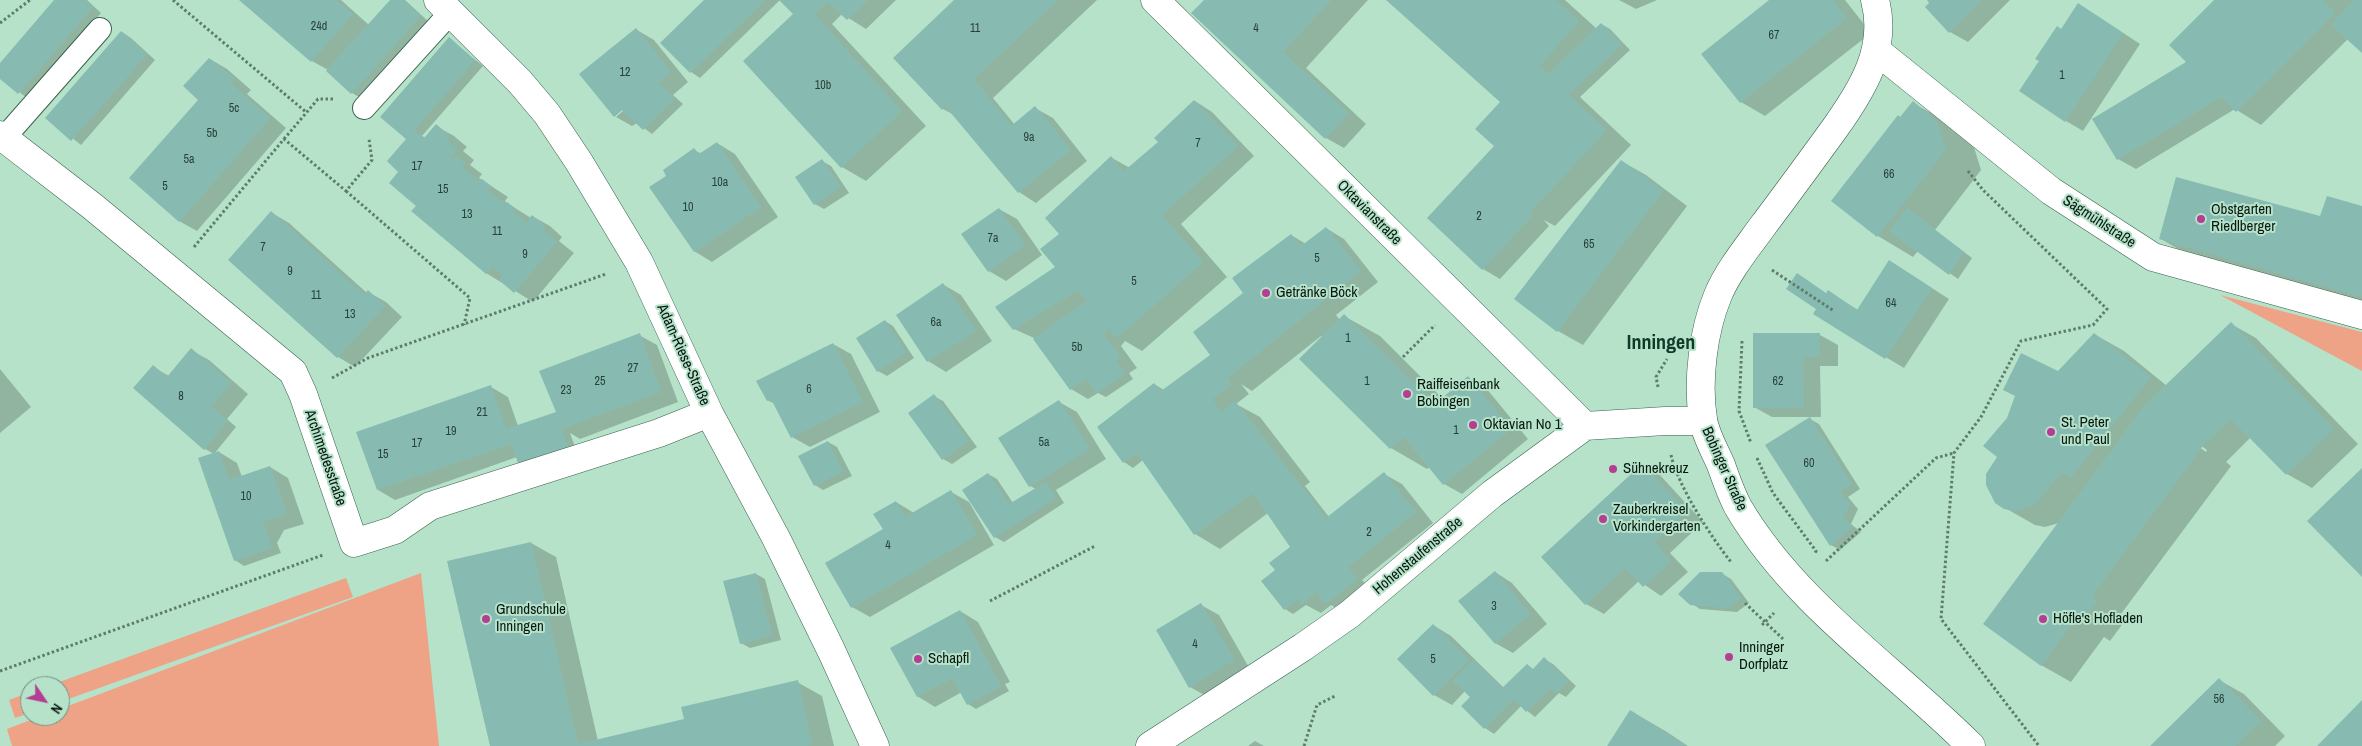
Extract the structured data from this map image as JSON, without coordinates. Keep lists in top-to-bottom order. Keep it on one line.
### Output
{"streets":{"street":["Oktavianstraße","Sägmühlstraße","Adam-Riese-Straße","Archimedesstraße","Bobinger Straße","Hohenstaufenstraße"]},"crossings":[["Oktavianstraße","Hohenstaufenstraße"],["Sägmühlstraße","Bobinger Straße"]],"districts":["Inningen"],"places":["Obstgarten Riedlberger","Getränke Böck","Raiffeisenbank Bobingen","Oktavian No 1","St. Peter und Paul","Sühnekreuz","Zauberkreisel Vorkindergarten","Grundschule Inningen","Höfle's Hofladen","Inninger Dorfplatz","Schapfl"],"house_numbers":["24d","11","4","67","12","1","10b","5c","5b","9a","7","5a","17","66","10a","5","15","10","13","2","11","7a","65","7","9","5","9","5","11","64","13","6a","1","5b","27","25","1","62","6","23","8","21","1","19","5a","17","15","60","10","2","4","3","4","5","56"],"north":"bottom right"}
